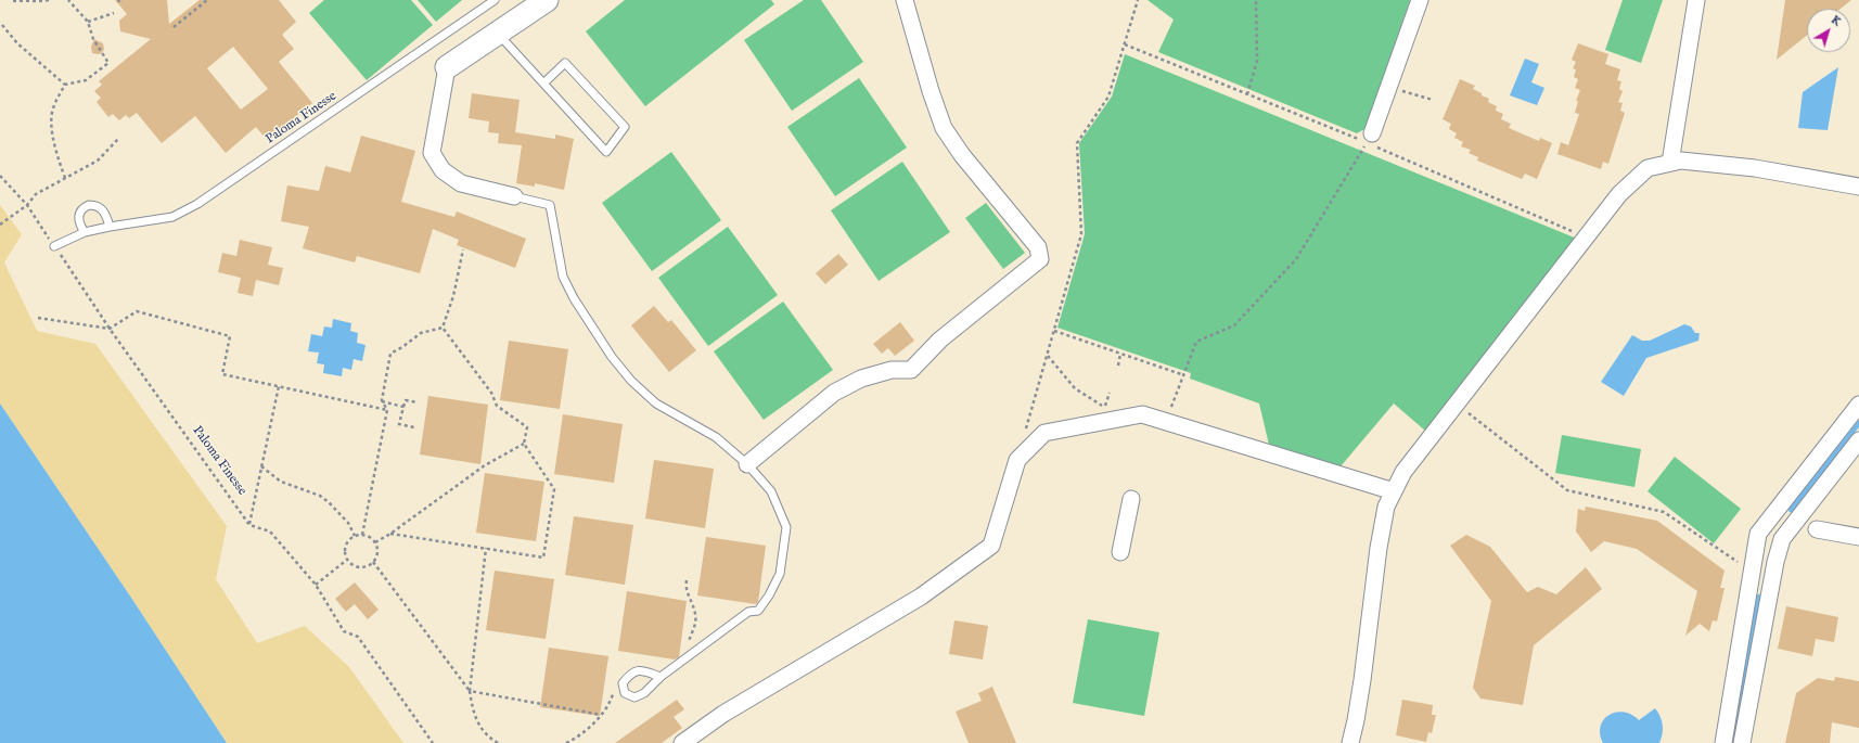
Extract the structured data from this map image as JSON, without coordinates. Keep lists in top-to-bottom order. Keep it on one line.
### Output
{"streets":{"lane":["Paloma Finesse"]},"north":"top right"}
